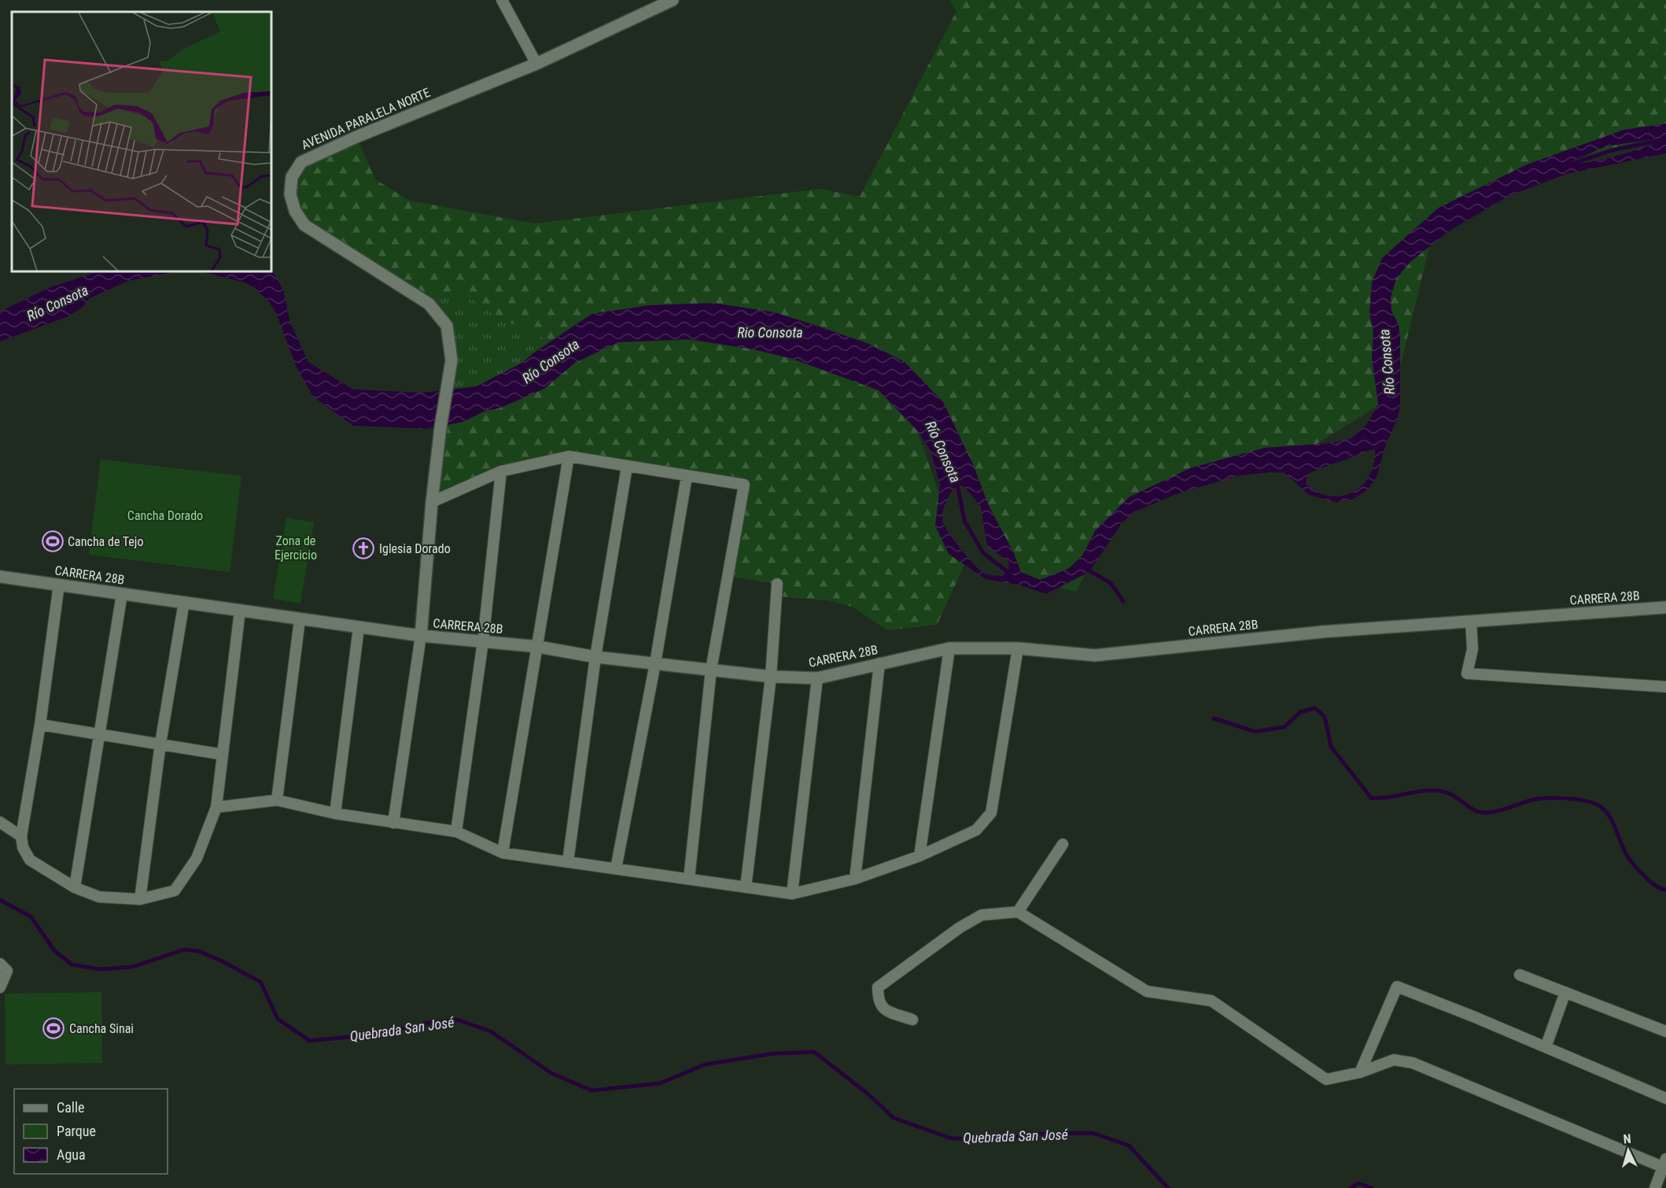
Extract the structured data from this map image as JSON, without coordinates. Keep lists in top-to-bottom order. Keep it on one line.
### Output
{"streets":{"street":["AVENIDA PARALELA NORTE","CARRERA 28B"]},"crossings":[["AVENIDA PARALELA NORTE","CARRERA 28B"]],"water":["Río Consota","Rio Consota","Quebrada San José"],"parks":["Cancha Dorado","Zona de Ejercicio"],"places":{"sports":["Cancha de Tejo","Cancha Sinai"],"church":["Iglesia Dorado"]},"legend":["Calle","Parque","Agua"],"north":"top"}
